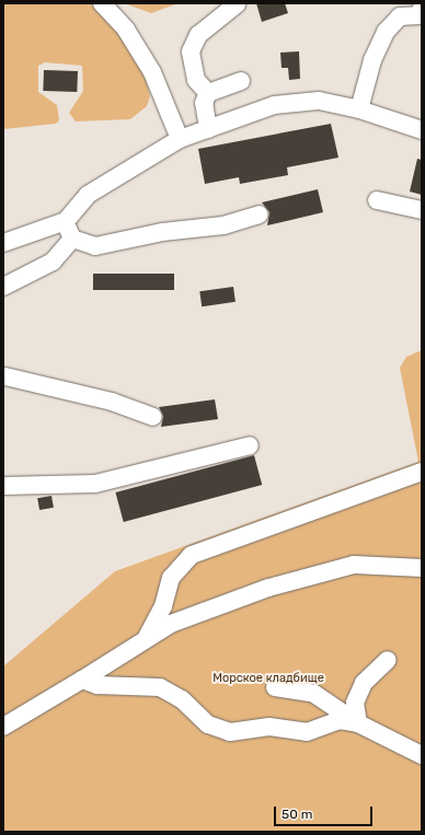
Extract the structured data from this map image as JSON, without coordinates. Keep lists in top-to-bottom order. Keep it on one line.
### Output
{"parks":["Морское кладбище"],"scale_bar":"50 m"}
